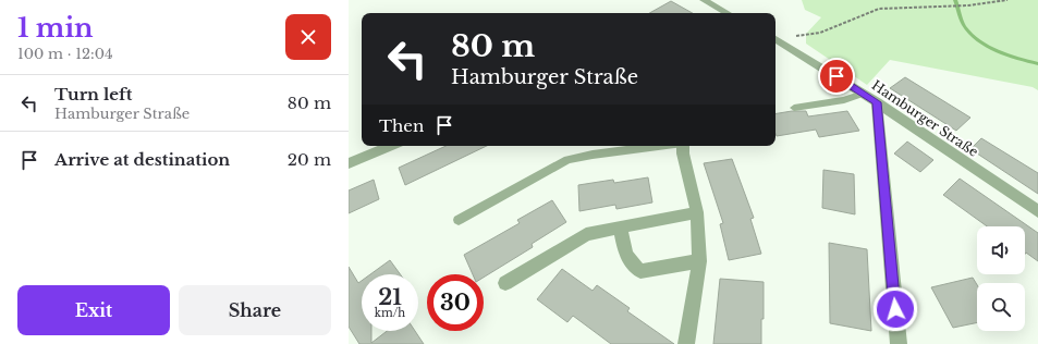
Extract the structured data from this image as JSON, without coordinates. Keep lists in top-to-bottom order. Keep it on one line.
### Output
{"streets":{"street":["Hamburger Straße"]},"page":{"heading":["1 min","100 m · 12:04"],"turn":["80 m","Hamburger Straße"],"list":[{"name":"Turn left","note":"Hamburger Straße","value":"80 m"},{"name":"Arrive at destination","value":"20 m"}],"then":"Then","speed":"21 km/h","limit":"30","buttons":["Exit","Share"]}}
